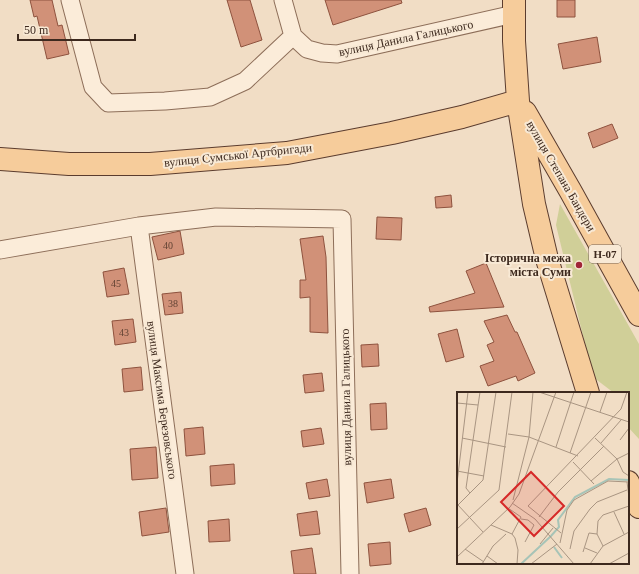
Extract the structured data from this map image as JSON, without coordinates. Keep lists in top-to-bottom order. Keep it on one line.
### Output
{"streets":{"main road":["вулиця Сумської Артбригади","вулиця Степана Бандери","Н-07"],"street":["вулиця Данила Галицького","вулиця Максима Березовського"]},"crossings":[["вулиця Данила Галицького","Н-07"],["вулиця Данила Галицького","вулиця Максима Березовського"],["вулиця Сумської Артбригади","вулиця Степана Бандери"],["вулиця Сумської Артбригади","Н-07"],["вулиця Степана Бандери","Н-07"]],"places":["Історична межа міста Суми"],"house_numbers":["40","45","38","43"],"scale_bar":"50 m"}
